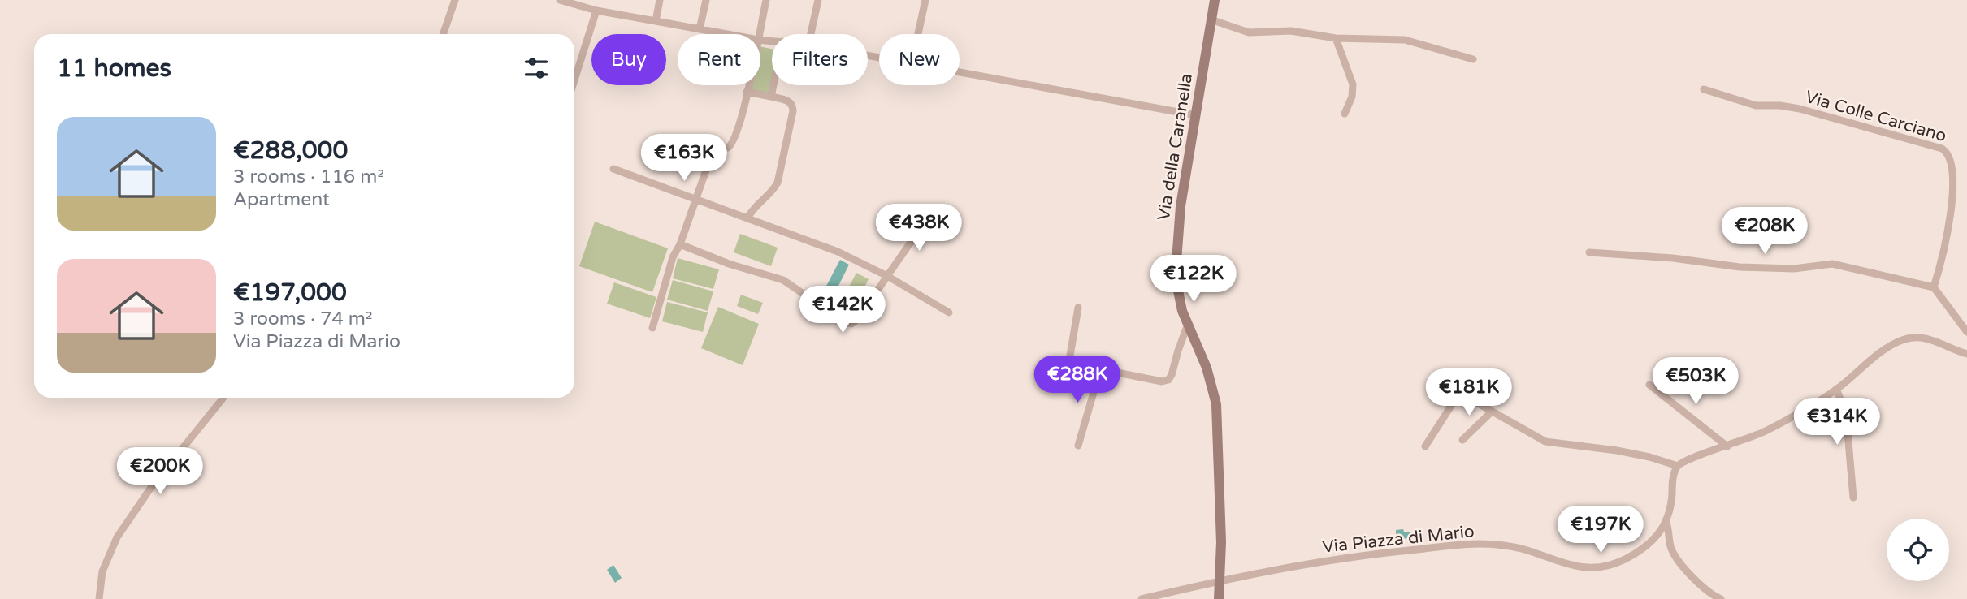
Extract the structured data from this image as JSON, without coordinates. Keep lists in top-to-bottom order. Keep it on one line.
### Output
{"streets":{"main road":["Via della Caranella"],"street":["Via Colle Carciano","Via Piazza di Mario"]},"crossings":[["Via della Caranella","Via Piazza di Mario"]],"page":{"chip":["Buy","Rent","Filters","New"],"heading":"11 homes","list":[{"name":"€288,000","note":"3 rooms · 116 m² · Apartment"},{"name":"€197,000","note":"3 rooms · 74 m² · Via Piazza di Mario"}],"price":["€163K","€438K","€208K","€122K","€142K","€288K","€503K","€181K","€314K","€200K","€197K"]}}
